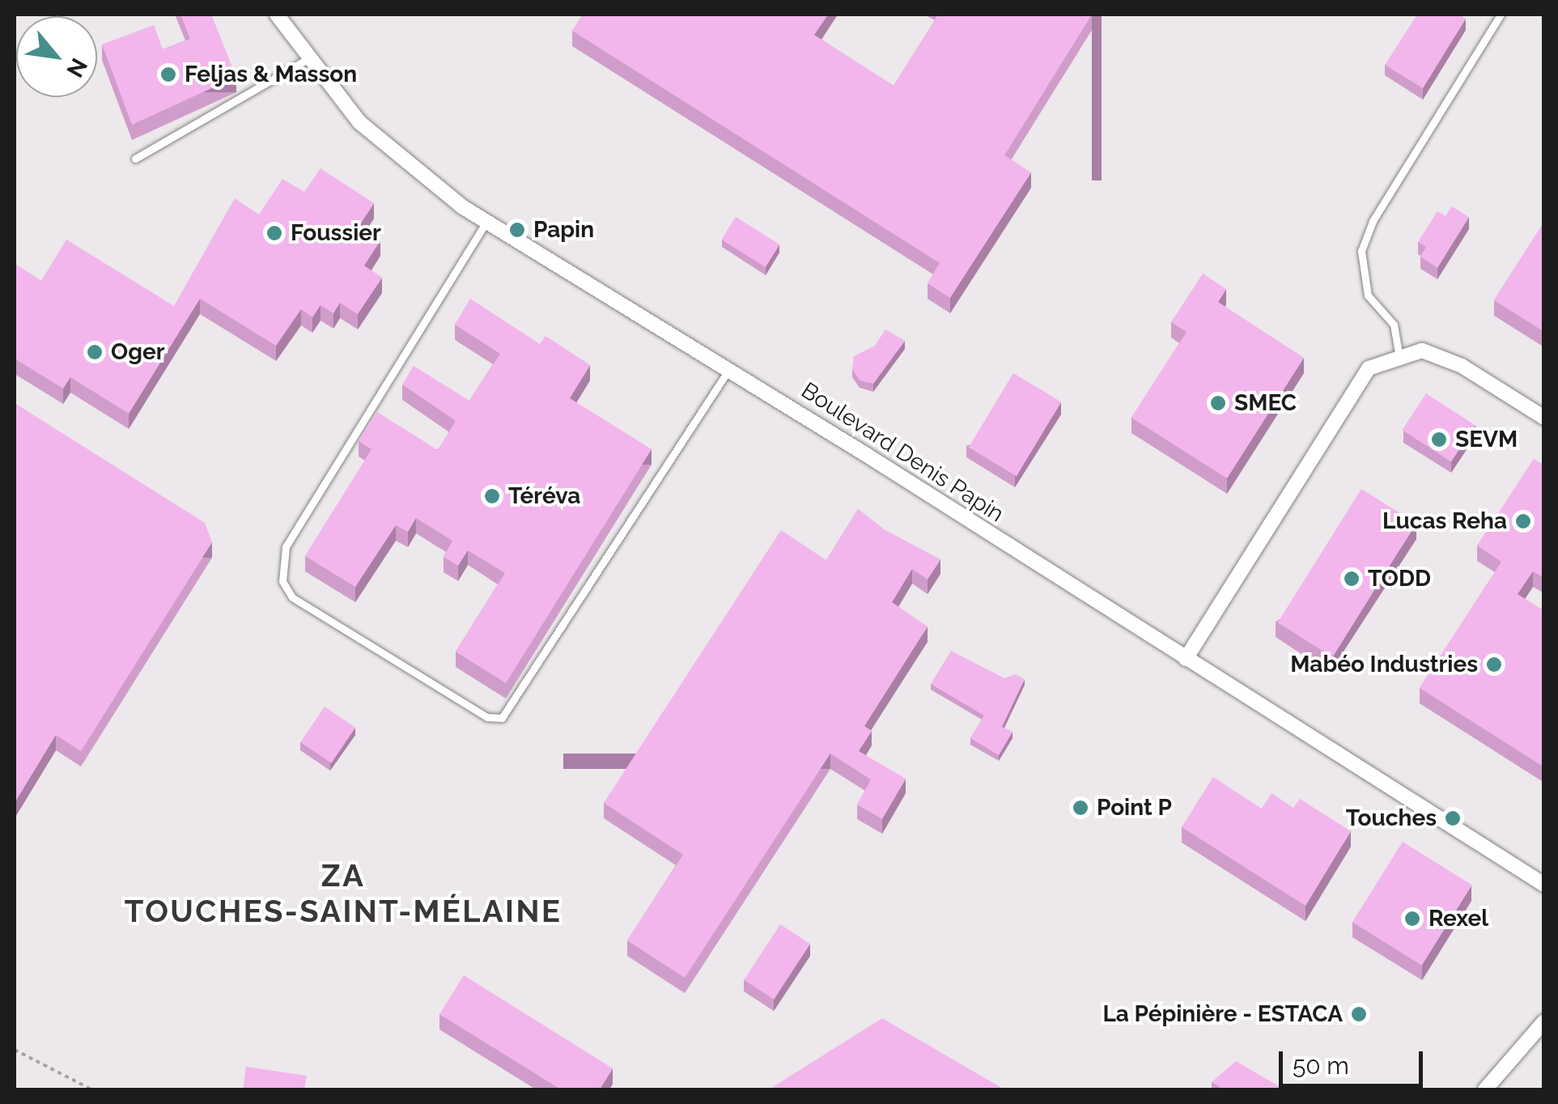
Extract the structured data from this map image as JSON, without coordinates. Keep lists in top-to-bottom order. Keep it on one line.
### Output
{"streets":{"street":["Boulevard Denis Papin"]},"districts":["ZA TOUCHES-SAINT-MÉLAINE"],"places":["Feljas & Masson","Papin","Foussier","Oger","SMEC","SEVM","Téréva","Lucas Reha","TODD","Mabéo Industries","Point P","Touches","Rexel","La Pépinière - ESTACA"],"scale_bar":"50 m","north":"bottom right"}
